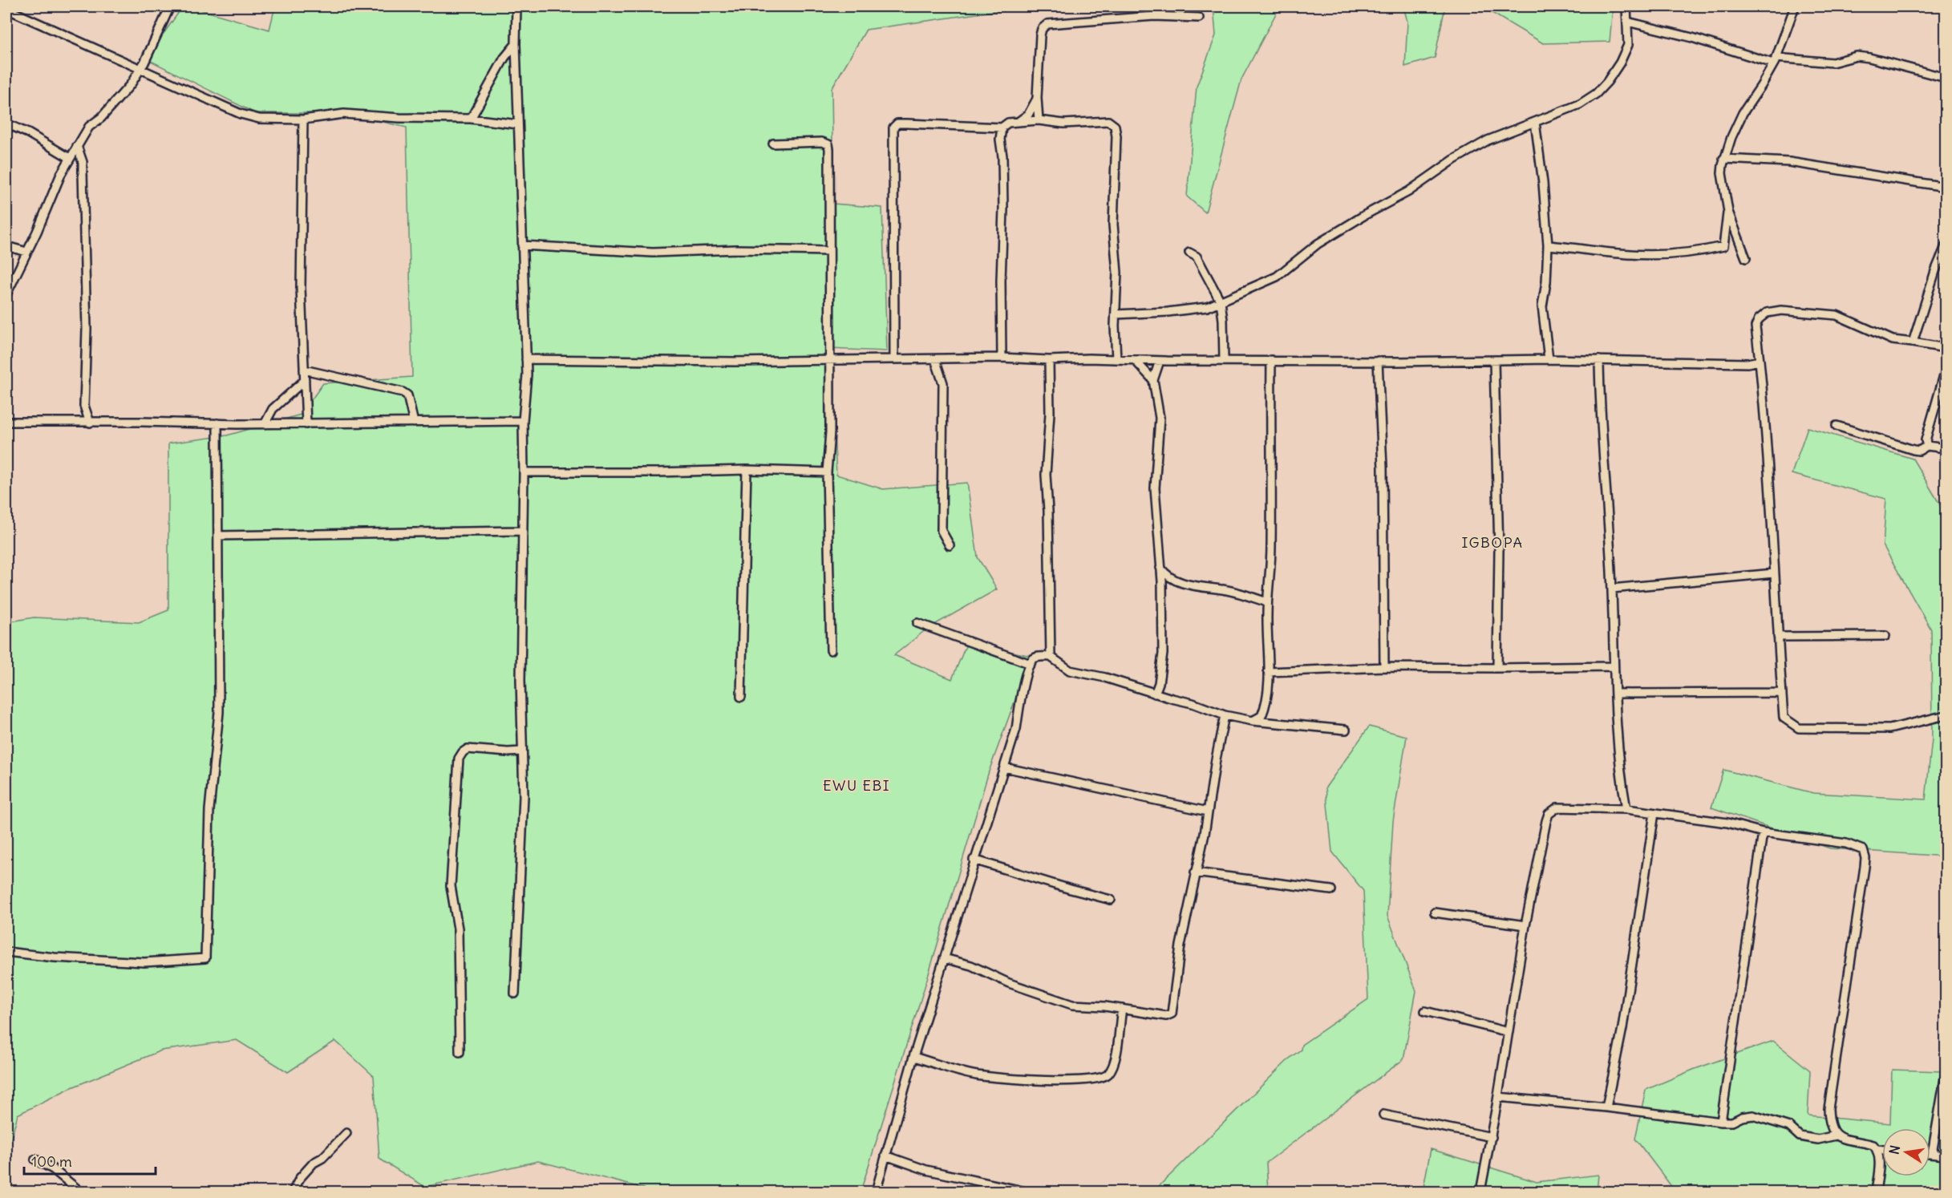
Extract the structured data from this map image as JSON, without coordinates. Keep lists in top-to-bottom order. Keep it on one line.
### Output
{"districts":["IGBOPA","EWU EBI"],"scale_bar":"100 m","north":"left"}
